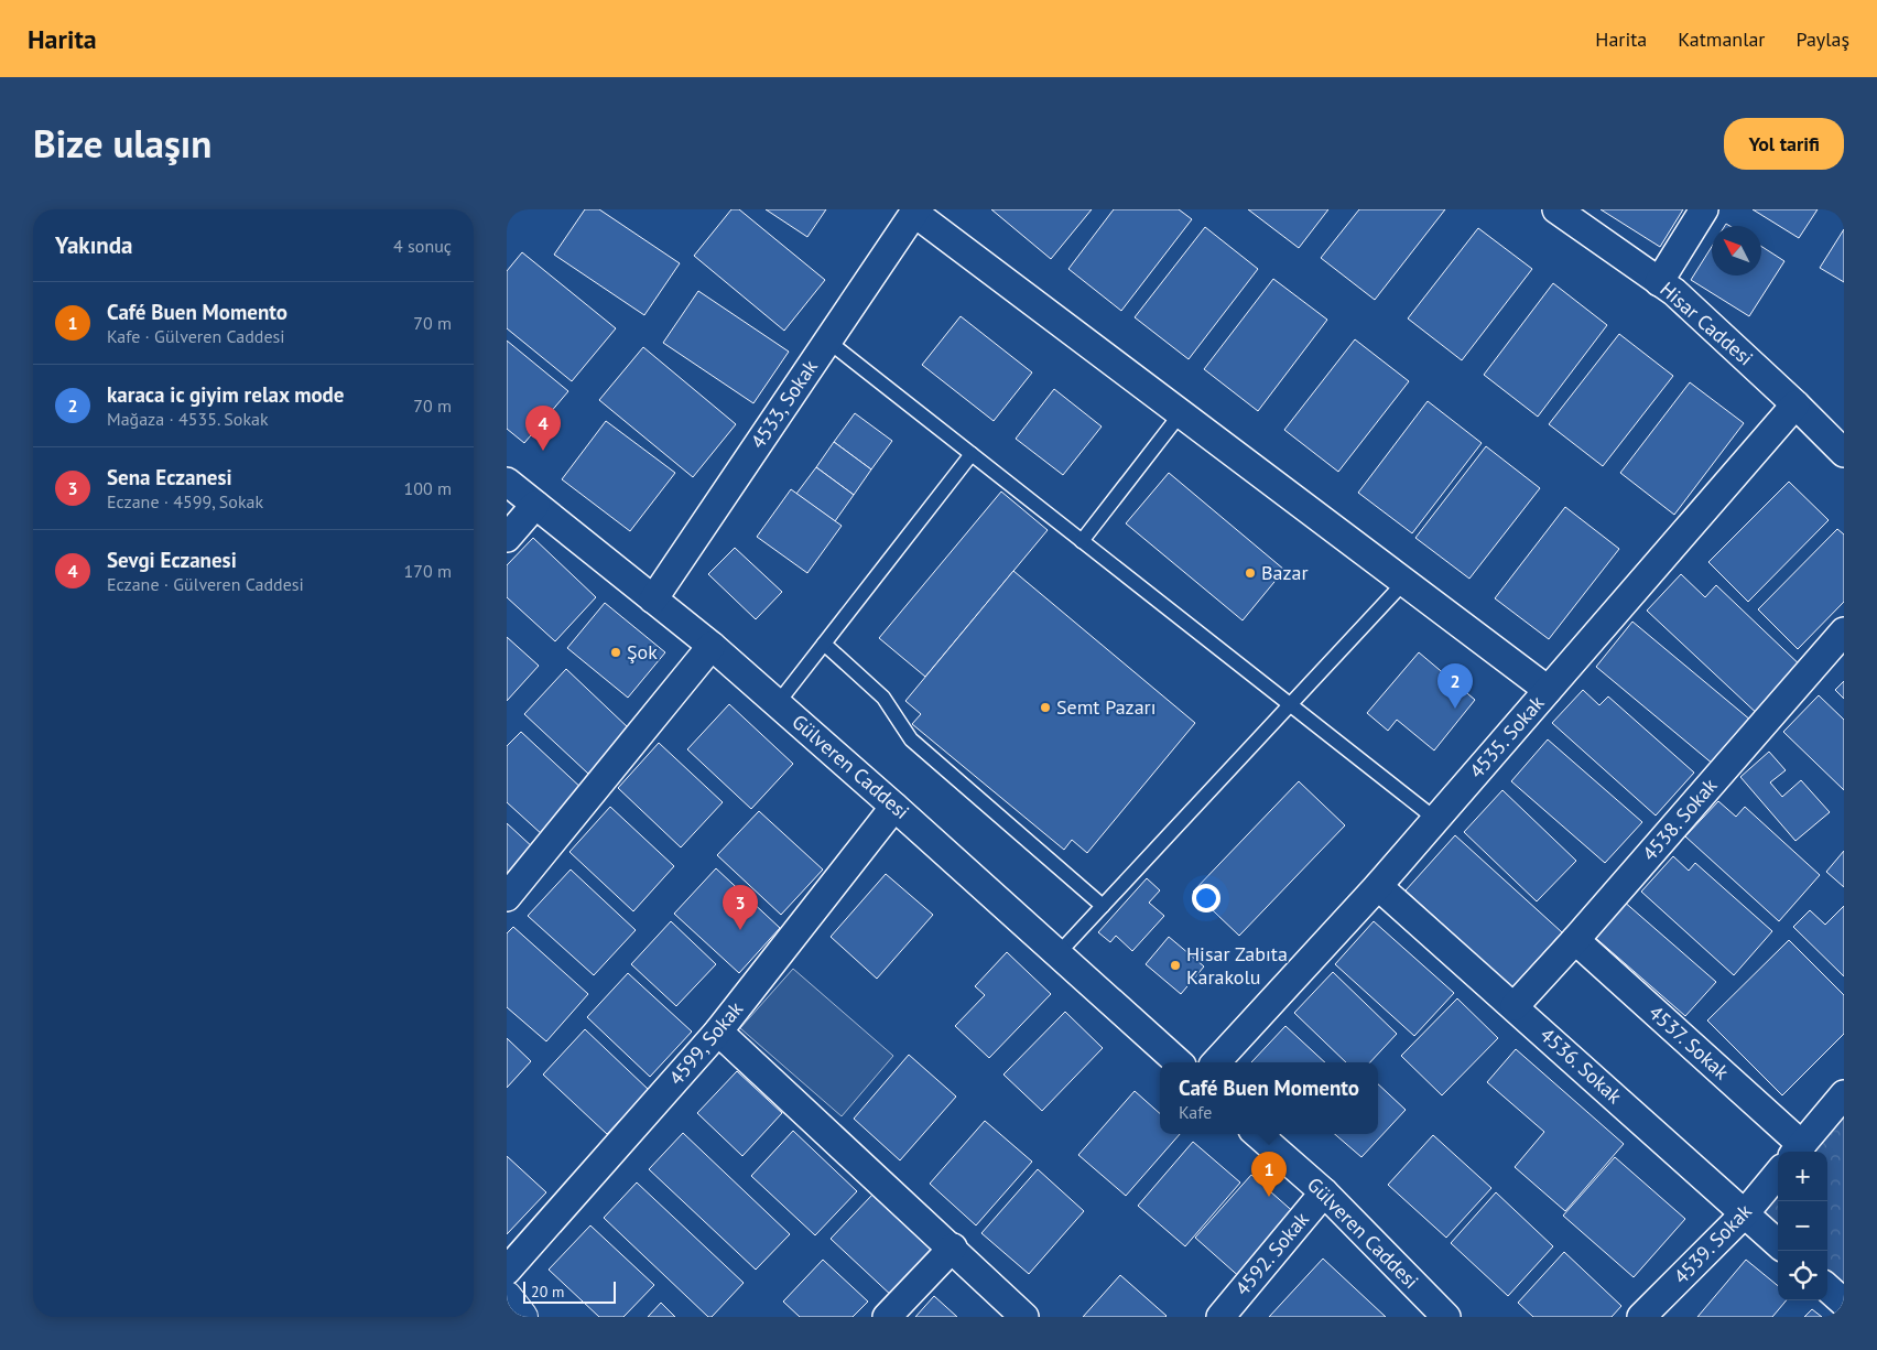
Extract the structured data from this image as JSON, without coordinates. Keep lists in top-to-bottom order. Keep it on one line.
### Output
{"streets":{"street":["Hisar Caddesi","4533, Sokak","4535. Sokak","Gülveren Caddesi","4538. Sokak","4537. Sokak","4599, Sokak","4536. Sokak","4539. Sokak","4592. Sokak"]},"crossings":[["Hisar Caddesi","4535. Sokak"],["4533, Sokak","Gülveren Caddesi"],["4535. Sokak","4536. Sokak"],["Gülveren Caddesi","4599, Sokak"],["Gülveren Caddesi","4592. Sokak"],["4538. Sokak","4537. Sokak"],["4538. Sokak","4536. Sokak"],["4536. Sokak","4539. Sokak"]],"places":["Bazar","Şok","Semt Pazarı","Hisar Zabıta Karakolu"],"scale_bar":"20 m","north":"top left","page":{"header":"Harita","nav":["Harita","Katmanlar","Paylaş"],"title":"Bize ulaşın","buttons":"Yol tarifi","heading":["Yakında","4 sonuç"],"list":[{"mark":"1","name":"Café Buen Momento","note":"Kafe · Gülveren Caddesi","value":"70 m"},{"mark":"2","name":"karaca ic giyim relax mode","note":"Mağaza · 4535. Sokak","value":"70 m"},{"mark":"3","name":"Sena Eczanesi","note":"Eczane · 4599, Sokak","value":"100 m"},{"mark":"4","name":"Sevgi Eczanesi","note":"Eczane · Gülveren Caddesi","value":"170 m"}],"pins":["4","2","3","1"],"popup":["Café Buen Momento","Kafe"],"map_buttons":["+","−"],"scale":"20 m"}}
